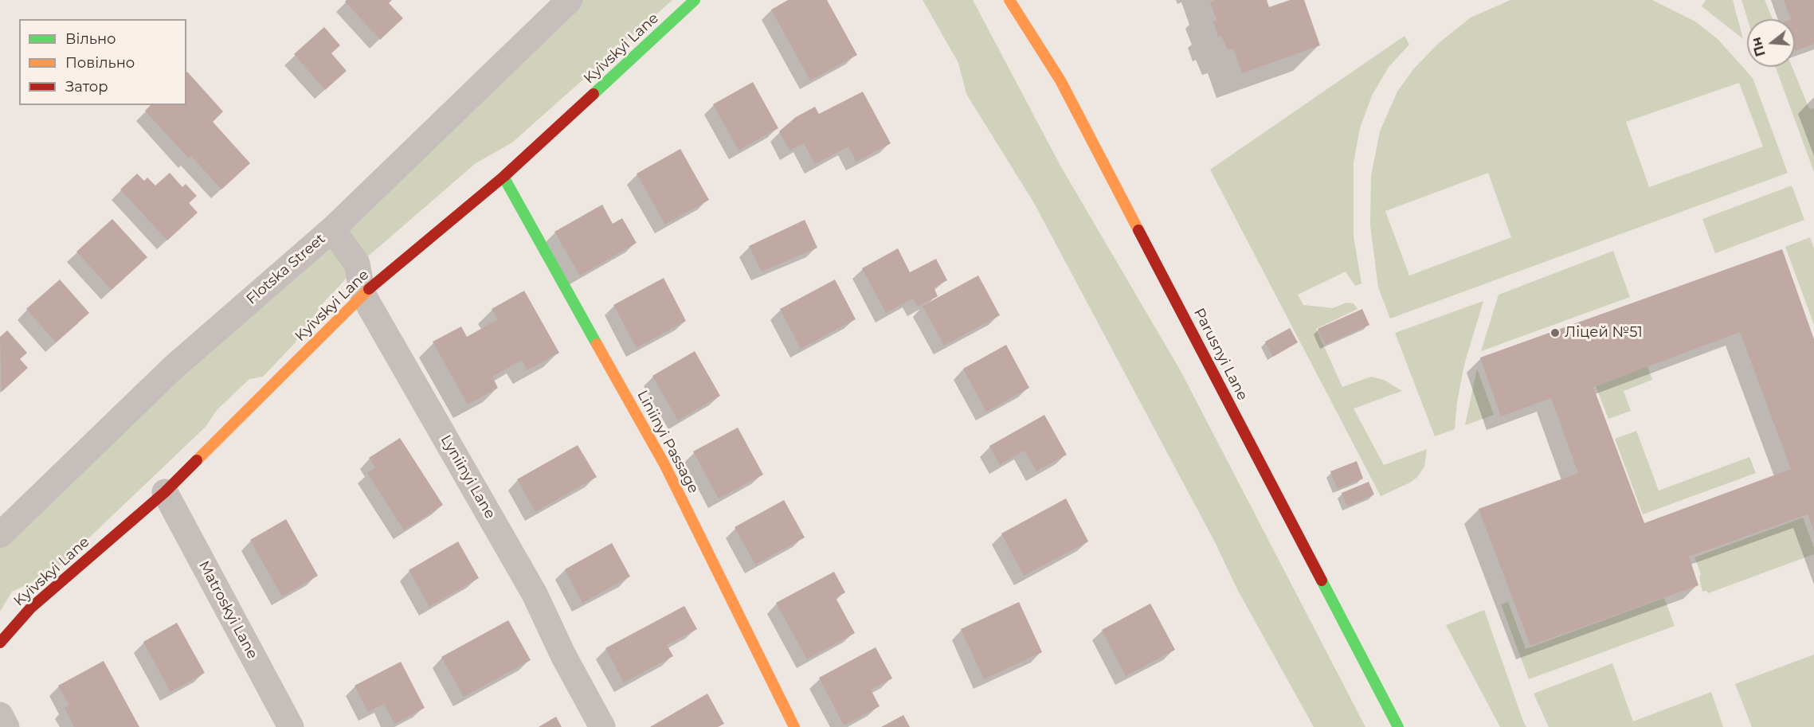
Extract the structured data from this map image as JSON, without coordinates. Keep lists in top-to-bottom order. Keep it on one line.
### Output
{"streets":{"street":["Kyivskyi Lane","Flotska Street","Parusnyi Lane","Liniinyi Passage","Lyniinyi Lane","Matroskyi Lane"]},"crossings":[["Kyivskyi Lane","Liniinyi Passage"],["Kyivskyi Lane","Lyniinyi Lane"],["Kyivskyi Lane","Matroskyi Lane"],["Flotska Street","Lyniinyi Lane"]],"places":["Ліцей №51"],"legend":["Вільно","Повільно","Затор"],"north":"left"}
